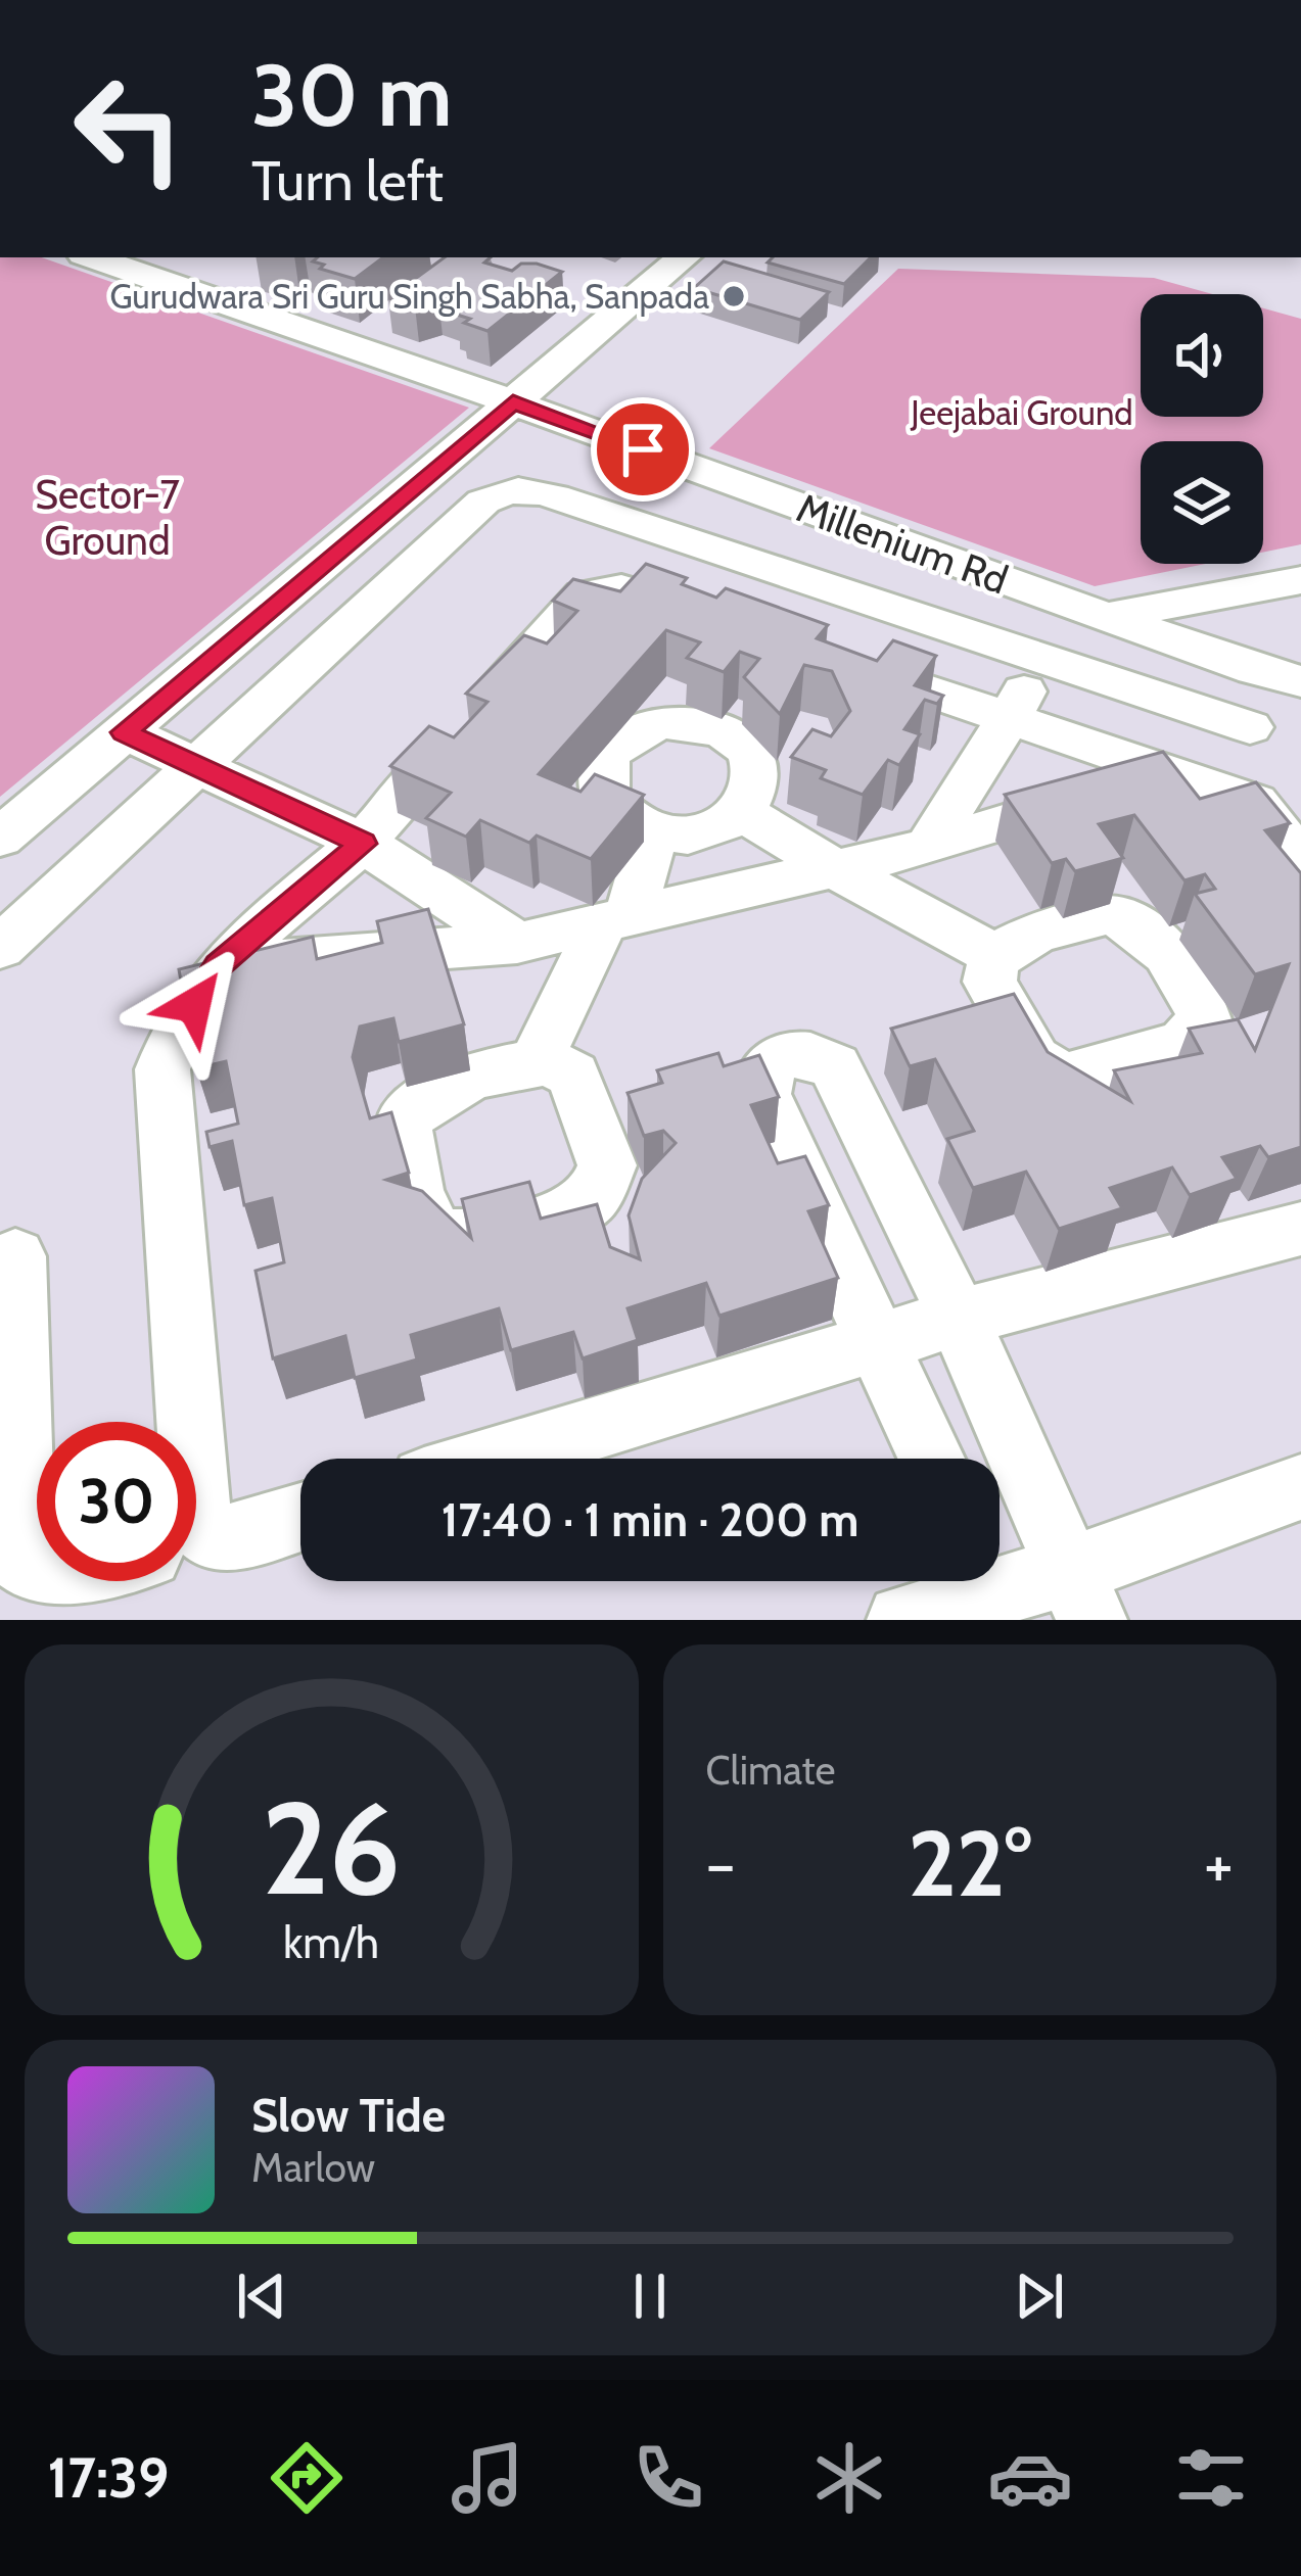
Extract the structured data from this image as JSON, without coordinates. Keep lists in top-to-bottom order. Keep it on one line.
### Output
{"streets":{"street":["Millenium Rd"]},"parks":["Jeejabai Ground","Sector-7 Ground"],"places":["Gurudwara Sri Guru Singh Sabha, Sanpada"],"page":{"turn":["30 m","Turn left"],"limit":"30","trip":"17:40 · 1 min · 200 m","tile":"Climate","heat":["−","22°","+"],"song":["Slow Tide","Marlow"],"tabs":"17:39","gauge":["26","km/h"]}}
